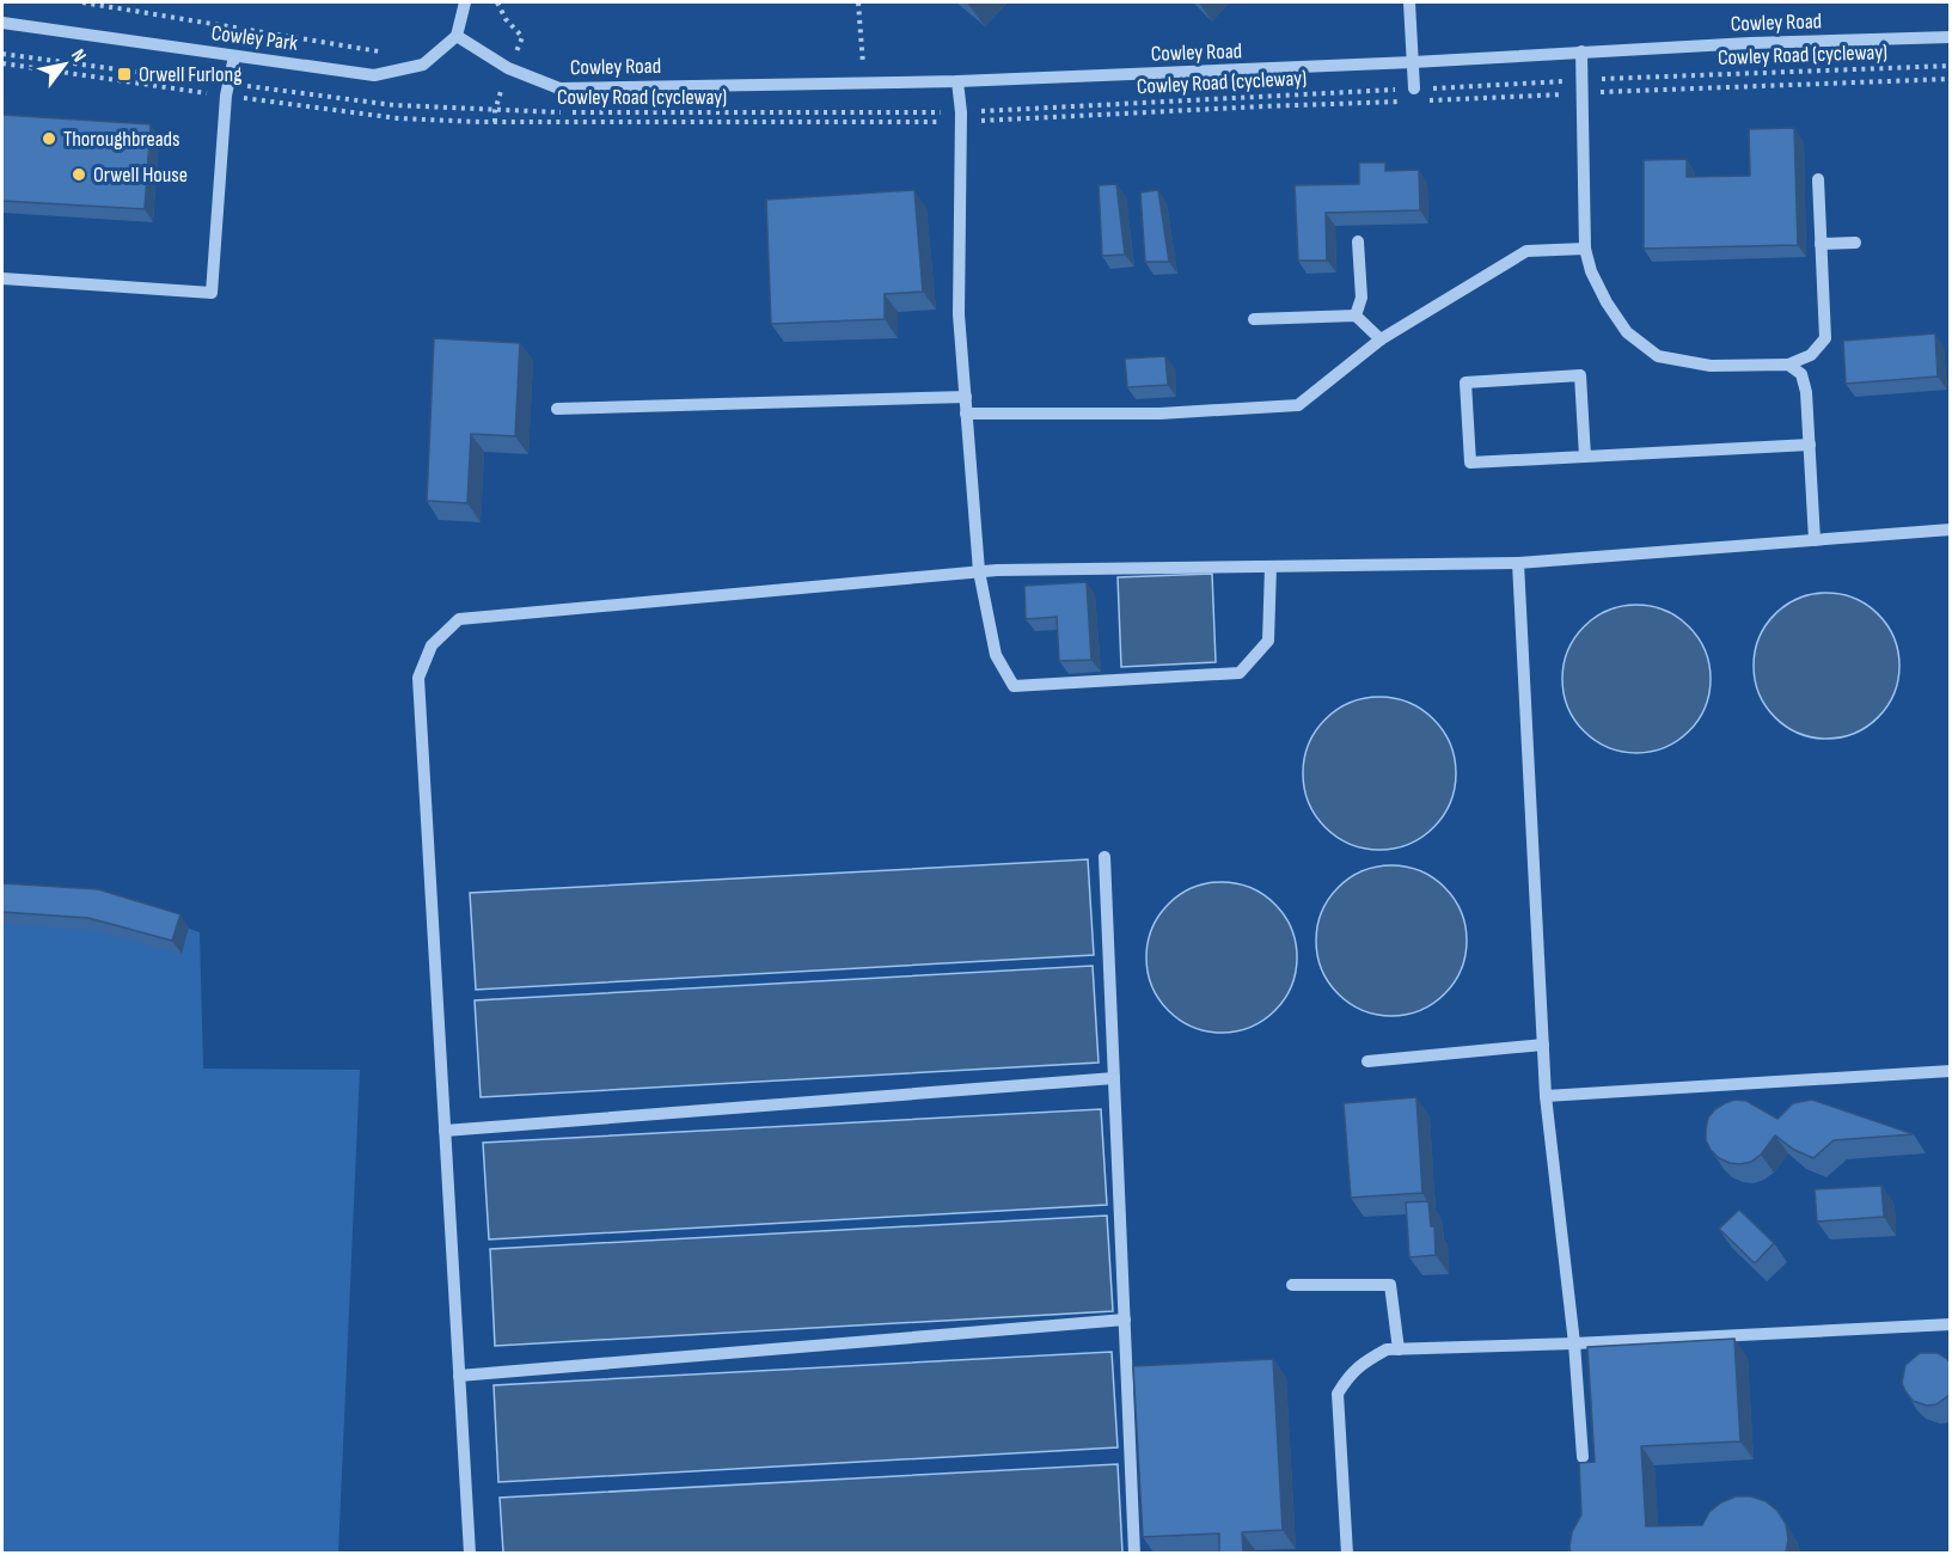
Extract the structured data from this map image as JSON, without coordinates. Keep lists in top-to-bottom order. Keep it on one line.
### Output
{"streets":{"street":["Cowley Road","Cowley Park"],"path":["Cowley Road (cycleway)"]},"crossings":[["Cowley Road","Cowley Park"]],"places":{"transit":["Orwell Furlong"],"other":["Thoroughbreads","Orwell House"]},"north":"top right"}
